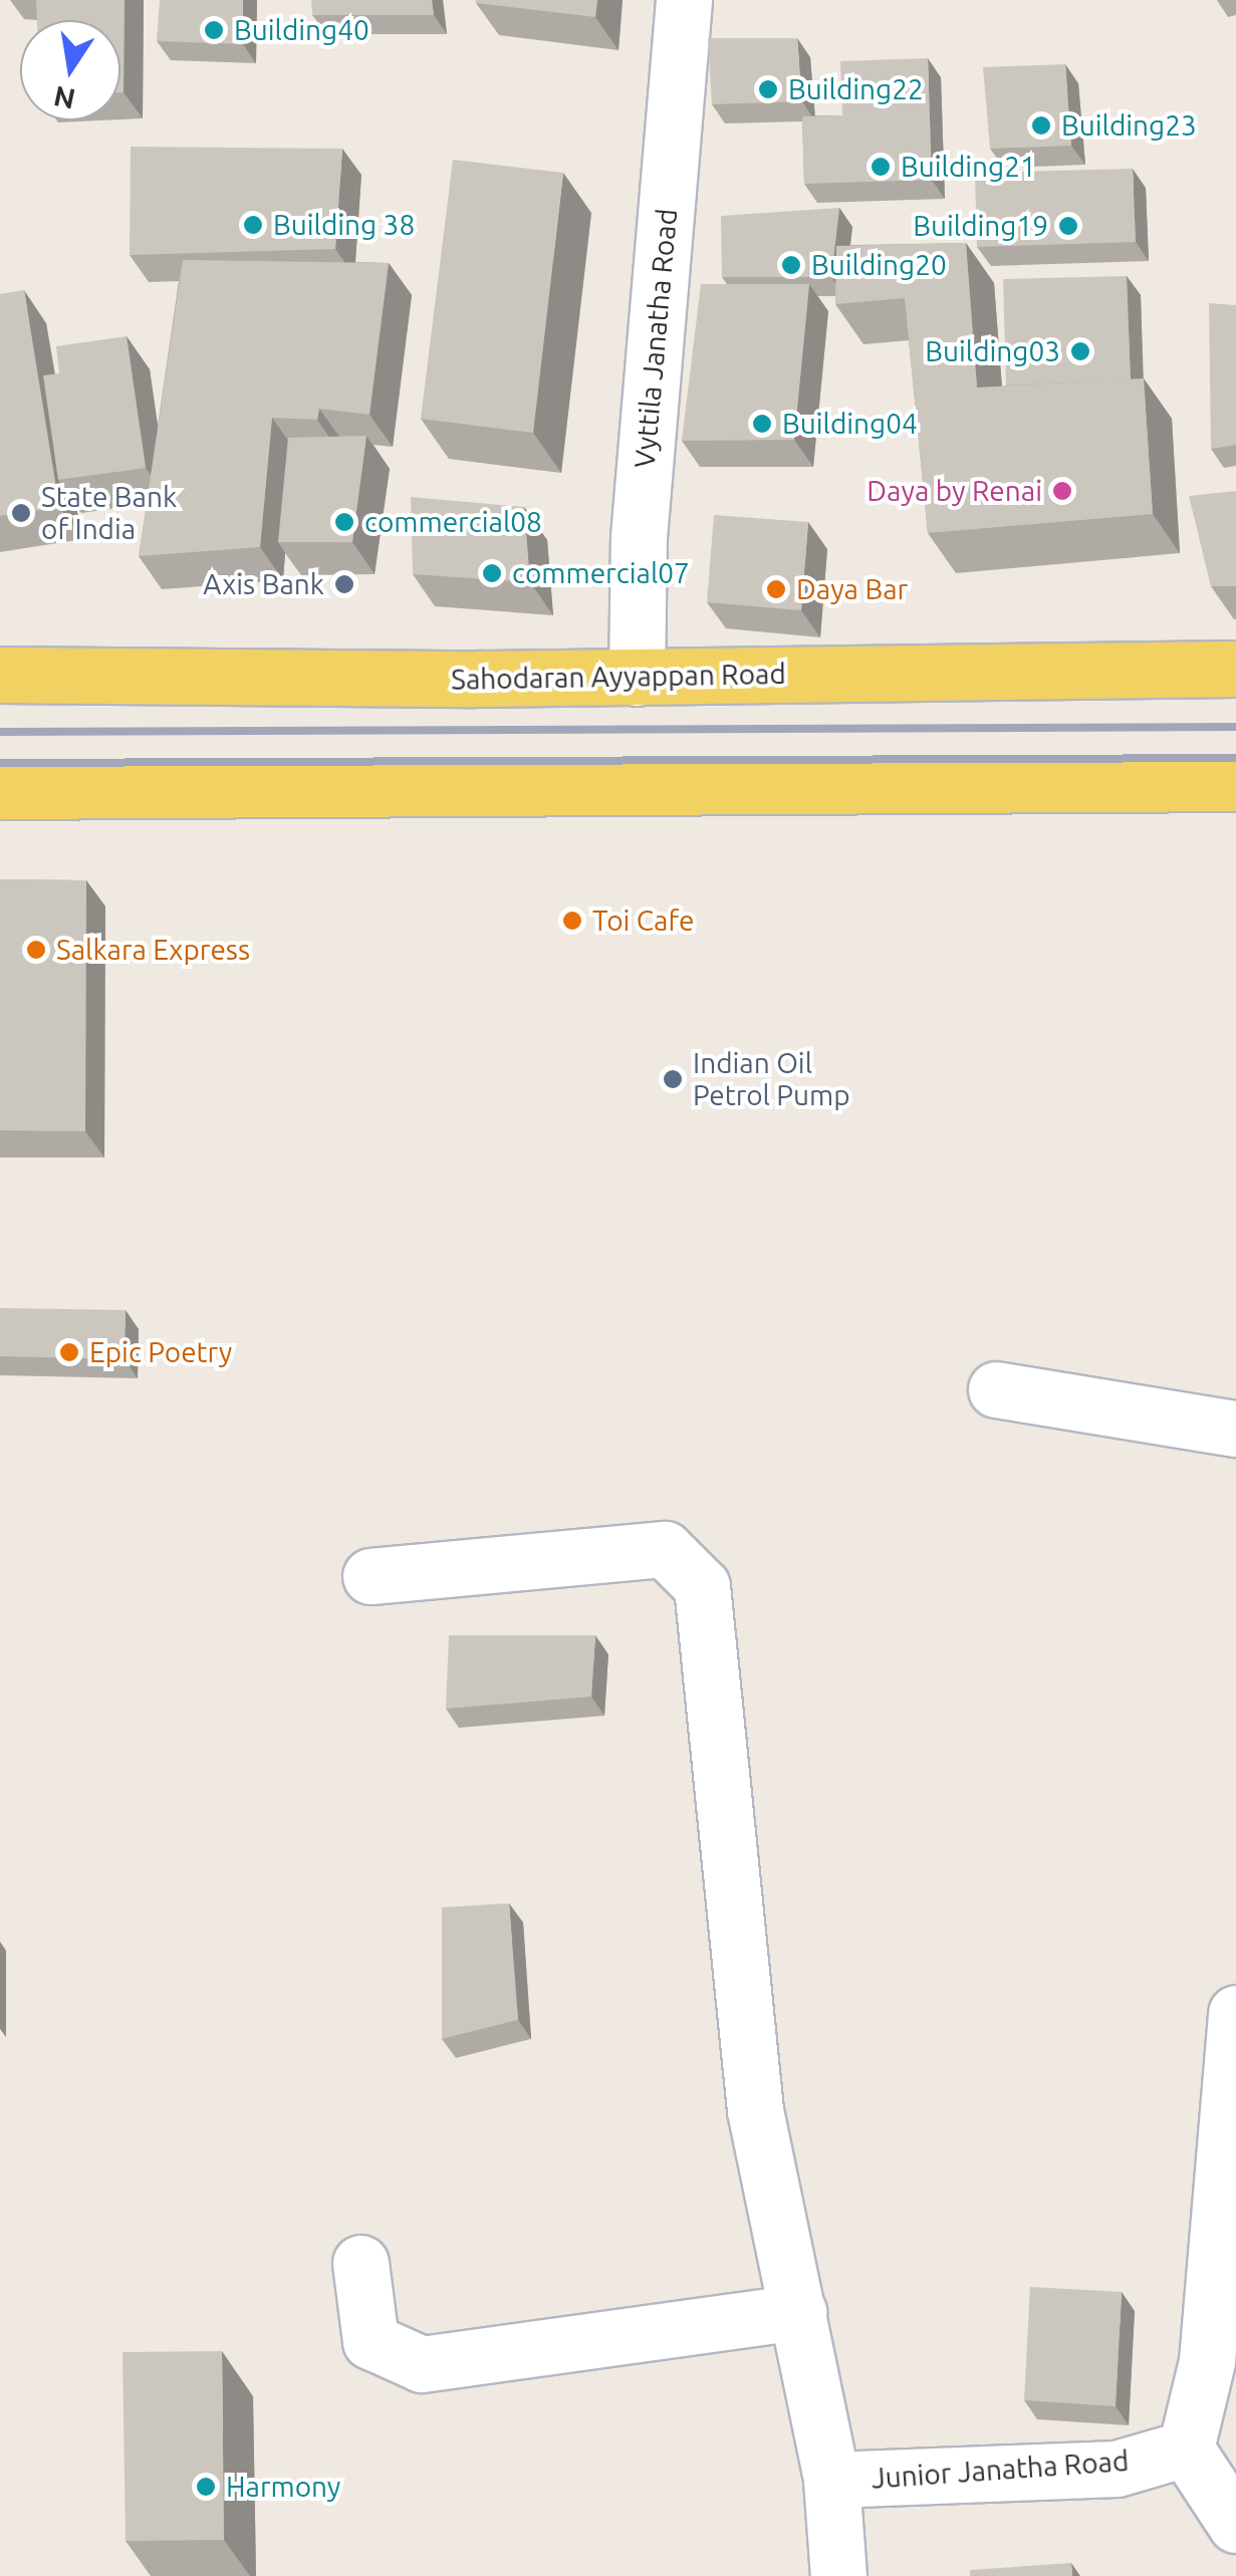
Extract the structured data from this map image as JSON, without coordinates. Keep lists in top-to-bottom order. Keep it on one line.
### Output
{"streets":{"main road":["Sahodaran Ayyappan Road"],"street":["Vyttila Janatha Road","Junior Janatha Road"]},"crossings":[["Vyttila Janatha Road","Sahodaran Ayyappan Road"]],"places":["Building40","Building22","Building23","Building21","Building 38","Building19","Building20","Building03","Building04","Daya by Renai","State Bank of India","commercial08","commercial07","Axis Bank","Daya Bar","Toi Cafe","Salkara Express","Indian Oil Petrol Pump","Epic Poetry","Harmony"],"north":"bottom"}
